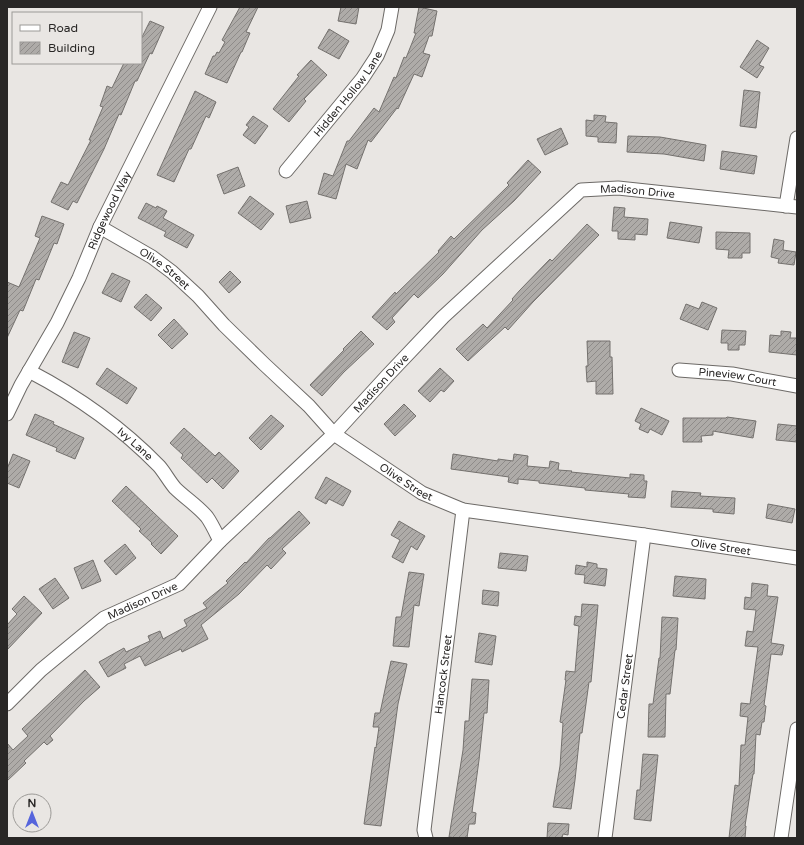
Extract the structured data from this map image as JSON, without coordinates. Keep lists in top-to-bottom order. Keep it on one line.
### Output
{"streets":{"street":["Hidden Hollow Lane","Madison Drive","Ridgewood Way","Olive Street","Pineview Court","Ivy Lane","Hancock Street","Cedar Street"]},"crossings":[["Madison Drive","Olive Street"],["Madison Drive","Ivy Lane"],["Ridgewood Way","Olive Street"],["Ridgewood Way","Ivy Lane"],["Olive Street","Hancock Street"],["Olive Street","Cedar Street"]],"legend":["Road","Building"],"north":"top"}
